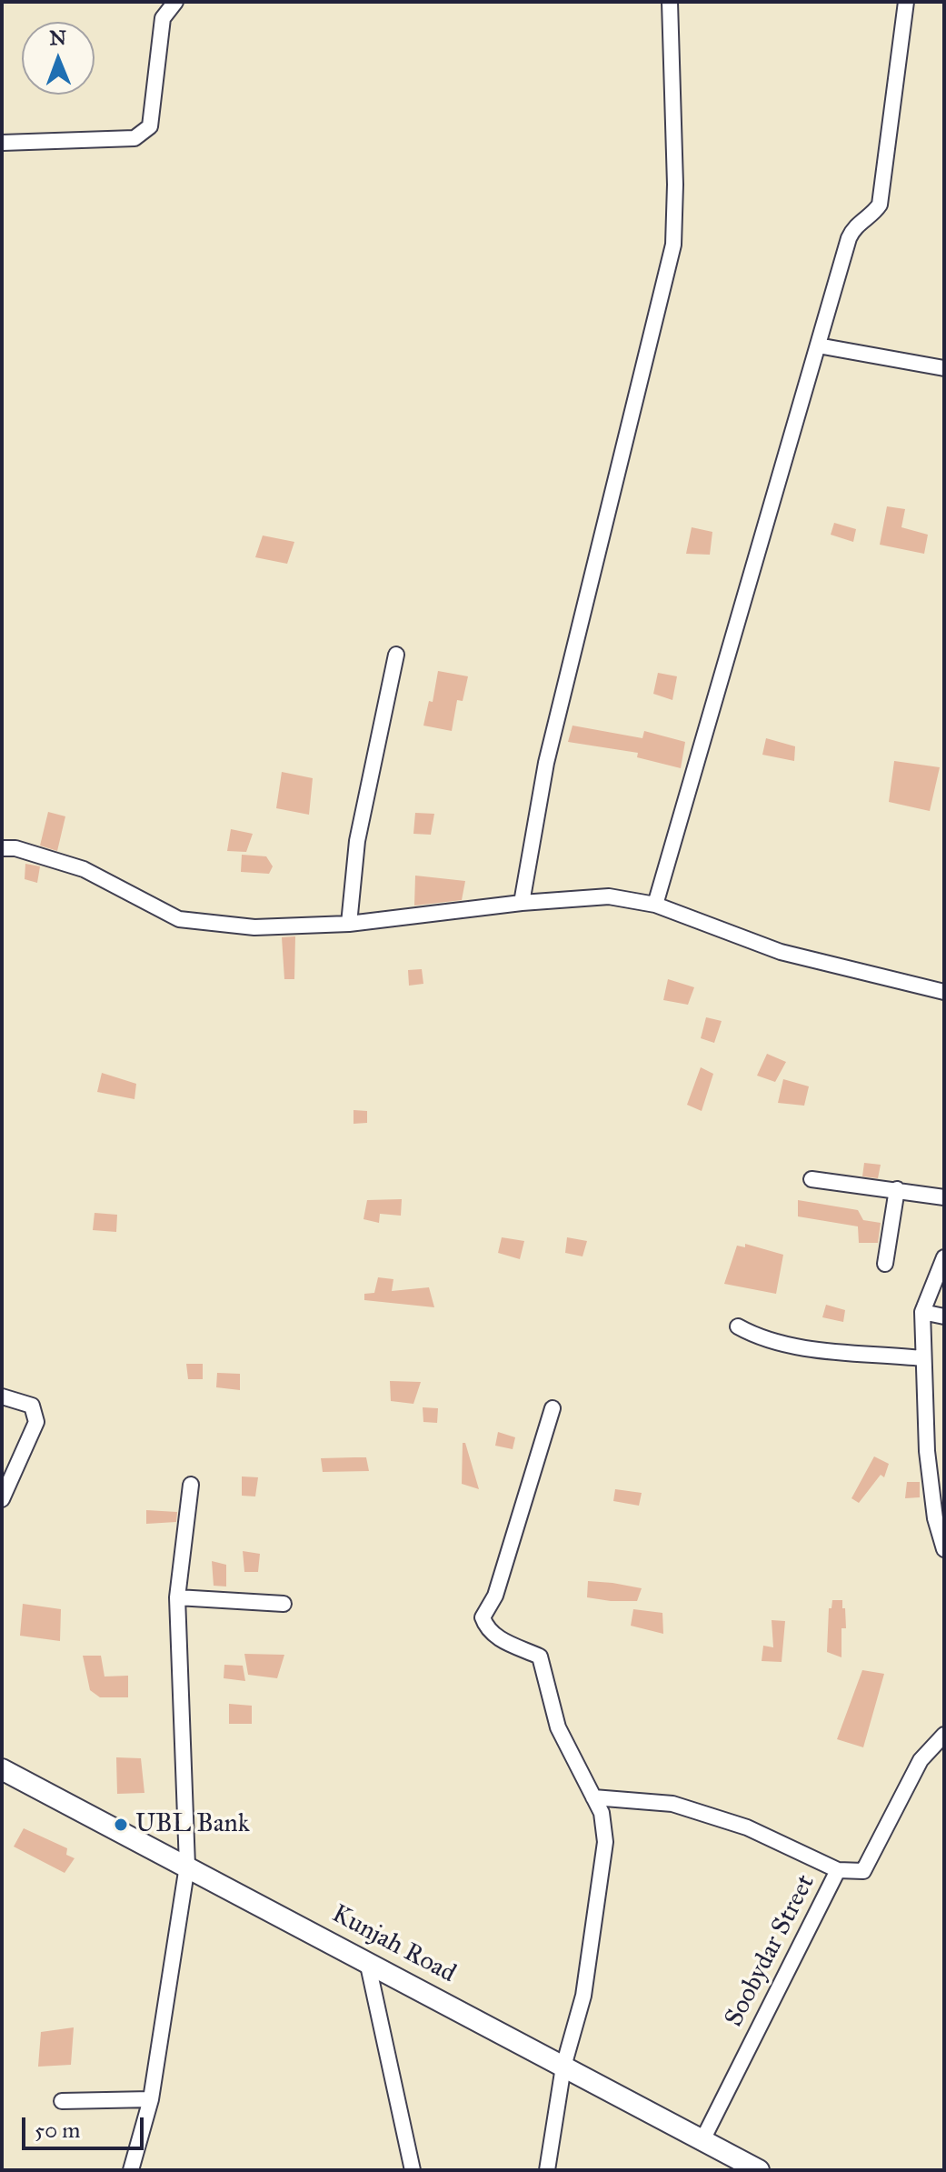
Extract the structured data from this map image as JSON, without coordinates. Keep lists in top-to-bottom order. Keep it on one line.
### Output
{"streets":{"street":["Kunjah Road","Soobydar Street"]},"crossings":[["Kunjah Road","Soobydar Street"]],"places":["UBL Bank"],"scale_bar":"50 m","north":"top"}
